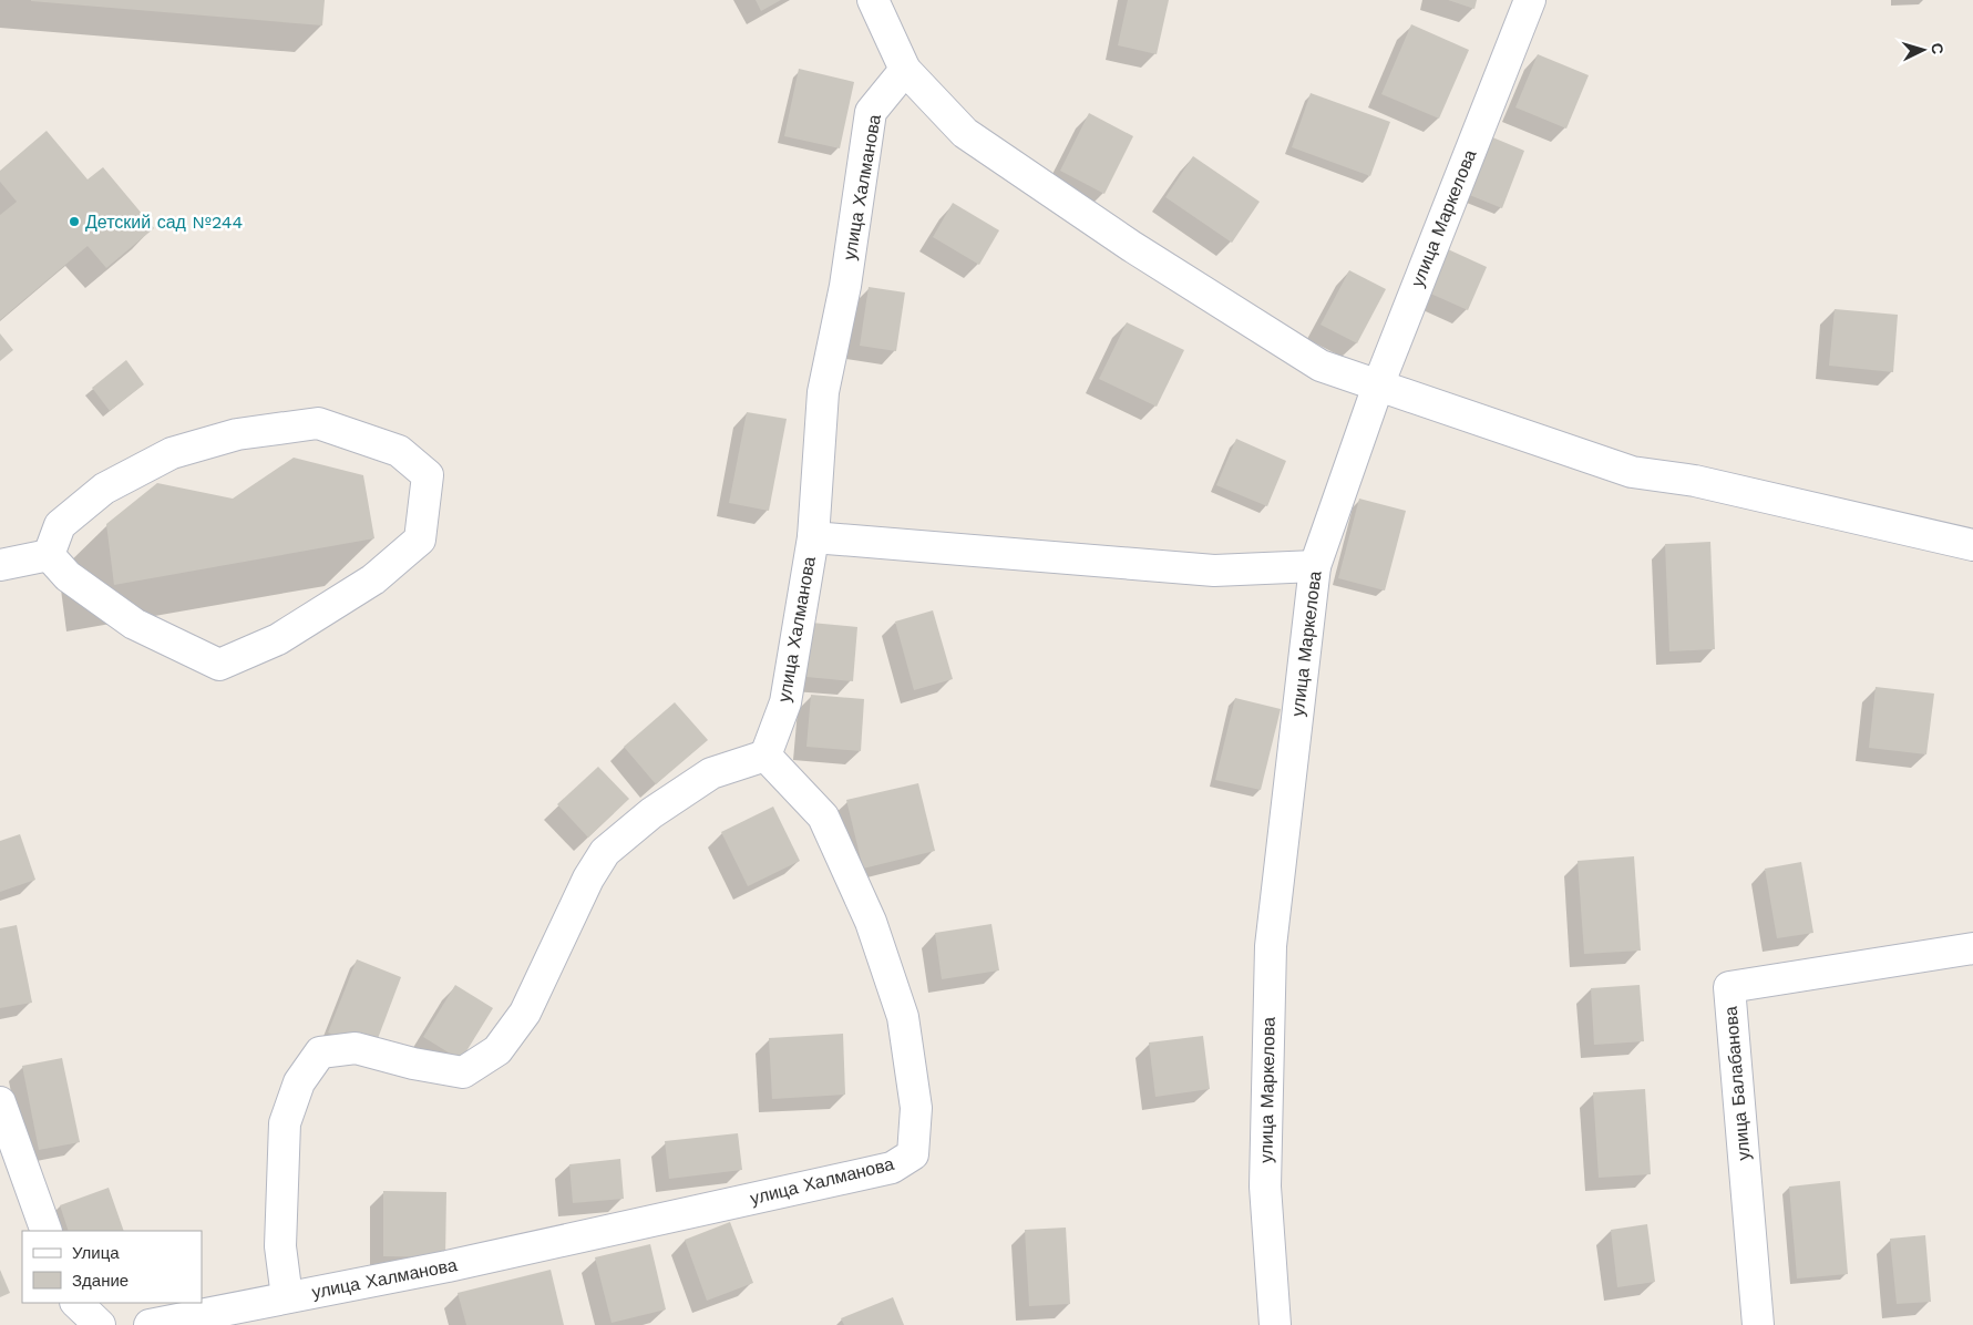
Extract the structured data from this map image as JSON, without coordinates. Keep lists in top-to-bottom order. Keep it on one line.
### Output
{"streets":{"street":["улица Халманова","улица Маркелова","улица Балабанова"]},"places":["Детский сад №244"],"legend":["Улица","Здание"],"north":"right"}
